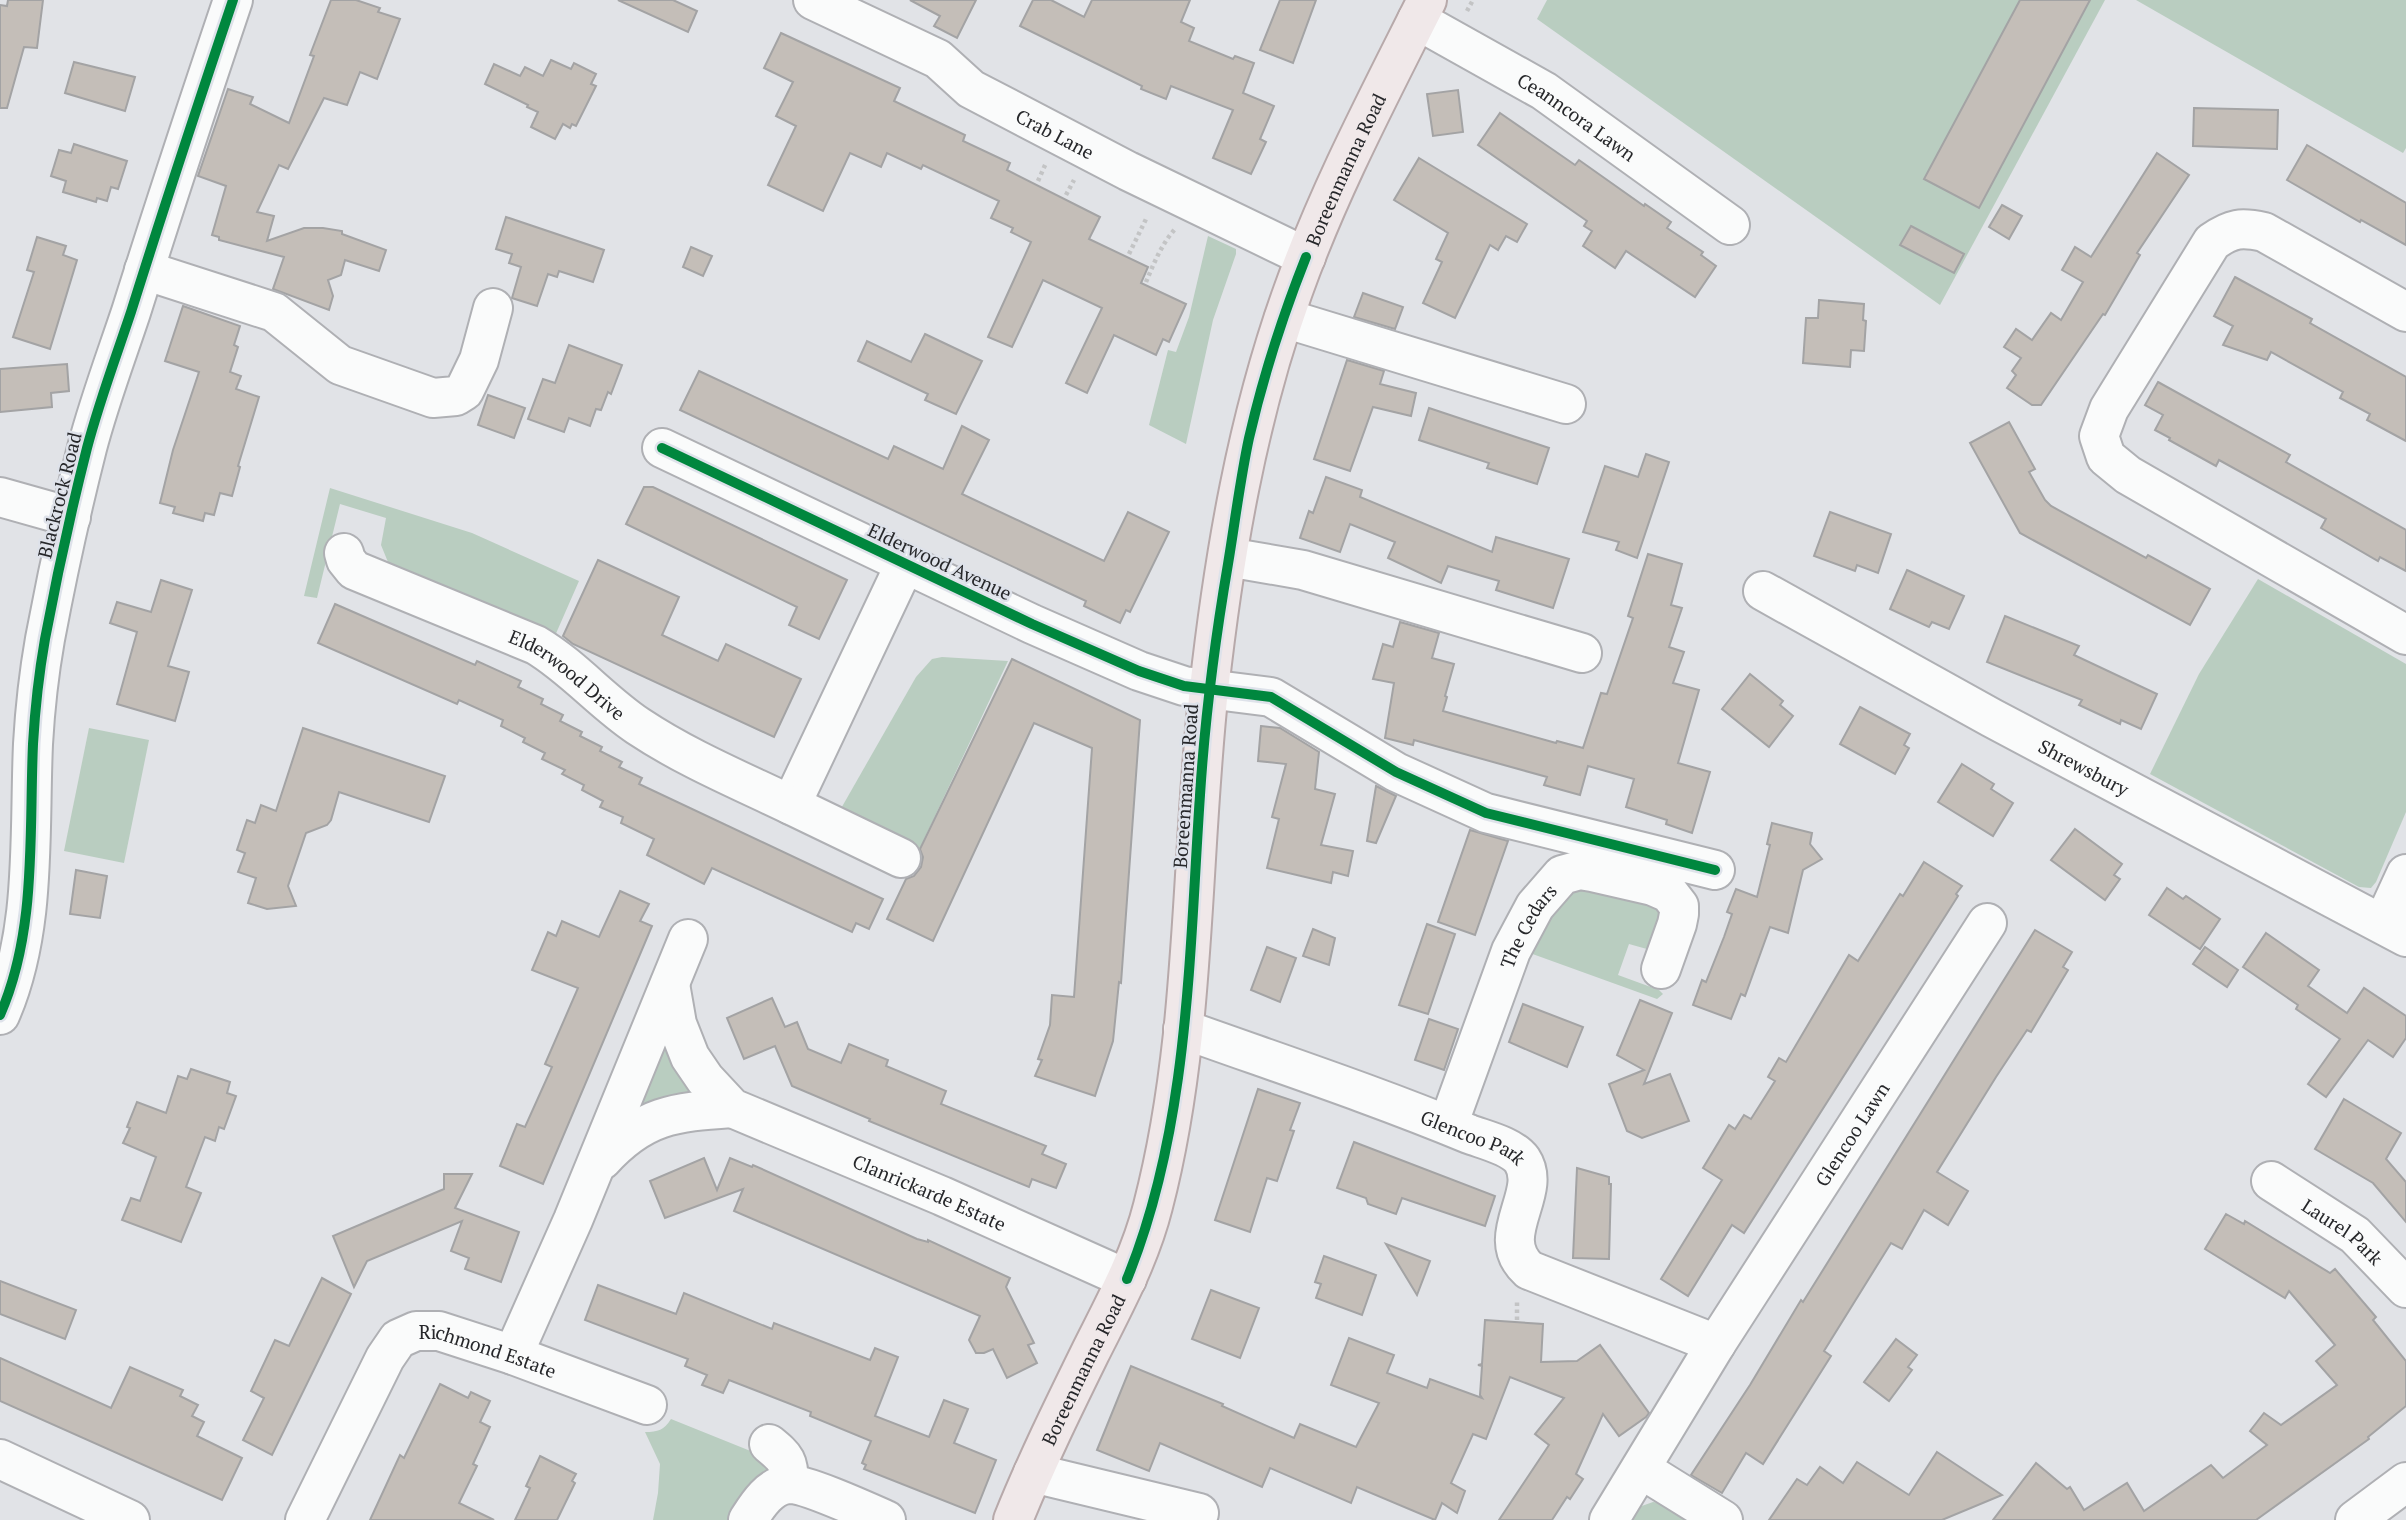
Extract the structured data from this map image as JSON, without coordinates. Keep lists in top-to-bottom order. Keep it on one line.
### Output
{"streets":{"main road":["Boreenmanna Road"],"street":["Ceanncora Lawn","Crab Lane","Blackrock Road","Elderwood Avenue","Elderwood Drive","Shrewsbury","The Cedars","Glencoo Lawn","Glencoo Park","Clanrickarde Estate","Laurel Park","Richmond Estate"]},"crossings":[["Ceanncora Lawn","Boreenmanna Road"],["Crab Lane","Boreenmanna Road"],["Boreenmanna Road","Elderwood Avenue"],["Boreenmanna Road","Glencoo Park"],["Boreenmanna Road","Clanrickarde Estate"],["The Cedars","Glencoo Park"],["Glencoo Lawn","Glencoo Park"],["Clanrickarde Estate","Richmond Estate"]]}
